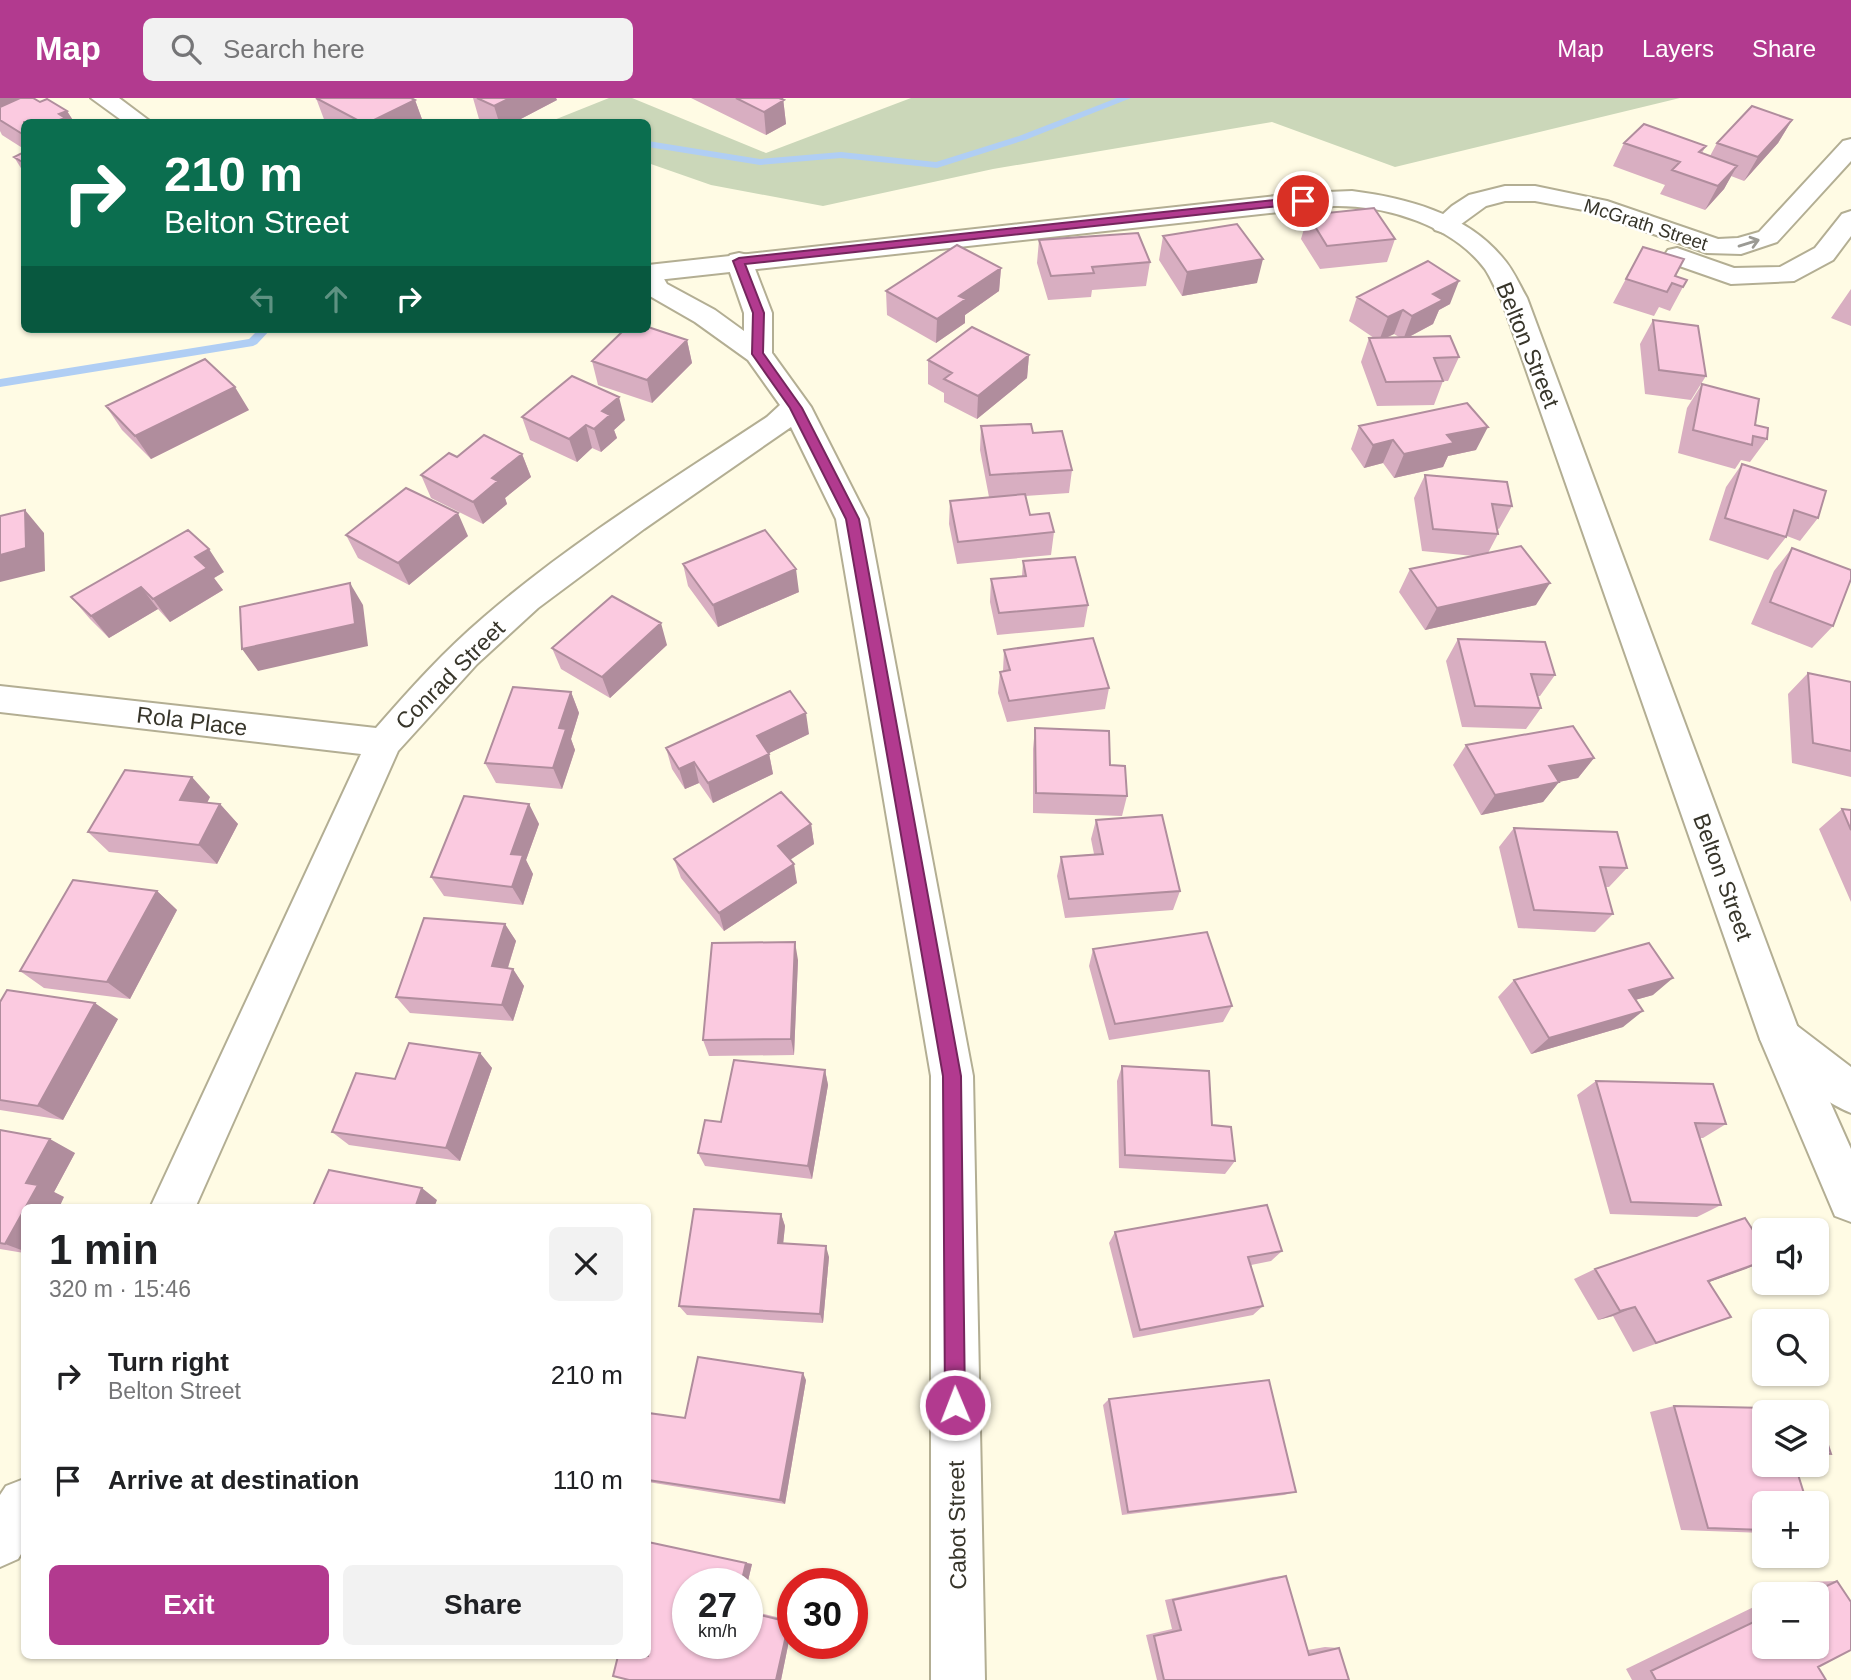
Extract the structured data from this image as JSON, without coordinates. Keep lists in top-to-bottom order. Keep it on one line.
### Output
{"streets":{"street":["McGrath Street","Belton Street","Conrad Street","Rola Place","Cabot Street"]},"crossings":[["McGrath Street","Belton Street"],["Conrad Street","Rola Place"],["Conrad Street","Cabot Street"]],"one_way":["McGrath Street"],"page":{"header":"Map","search":"Search here","nav":["Map","Layers","Share"],"turn":["210 m","Belton Street"],"heading":["1 min","320 m · 15:46"],"map_buttons":["+","−"],"list":[{"name":"Turn right","note":"Belton Street","value":"210 m"},{"name":"Arrive at destination","value":"110 m"}],"buttons":["Exit","Share"],"speed":"27 km/h","limit":"30"}}
